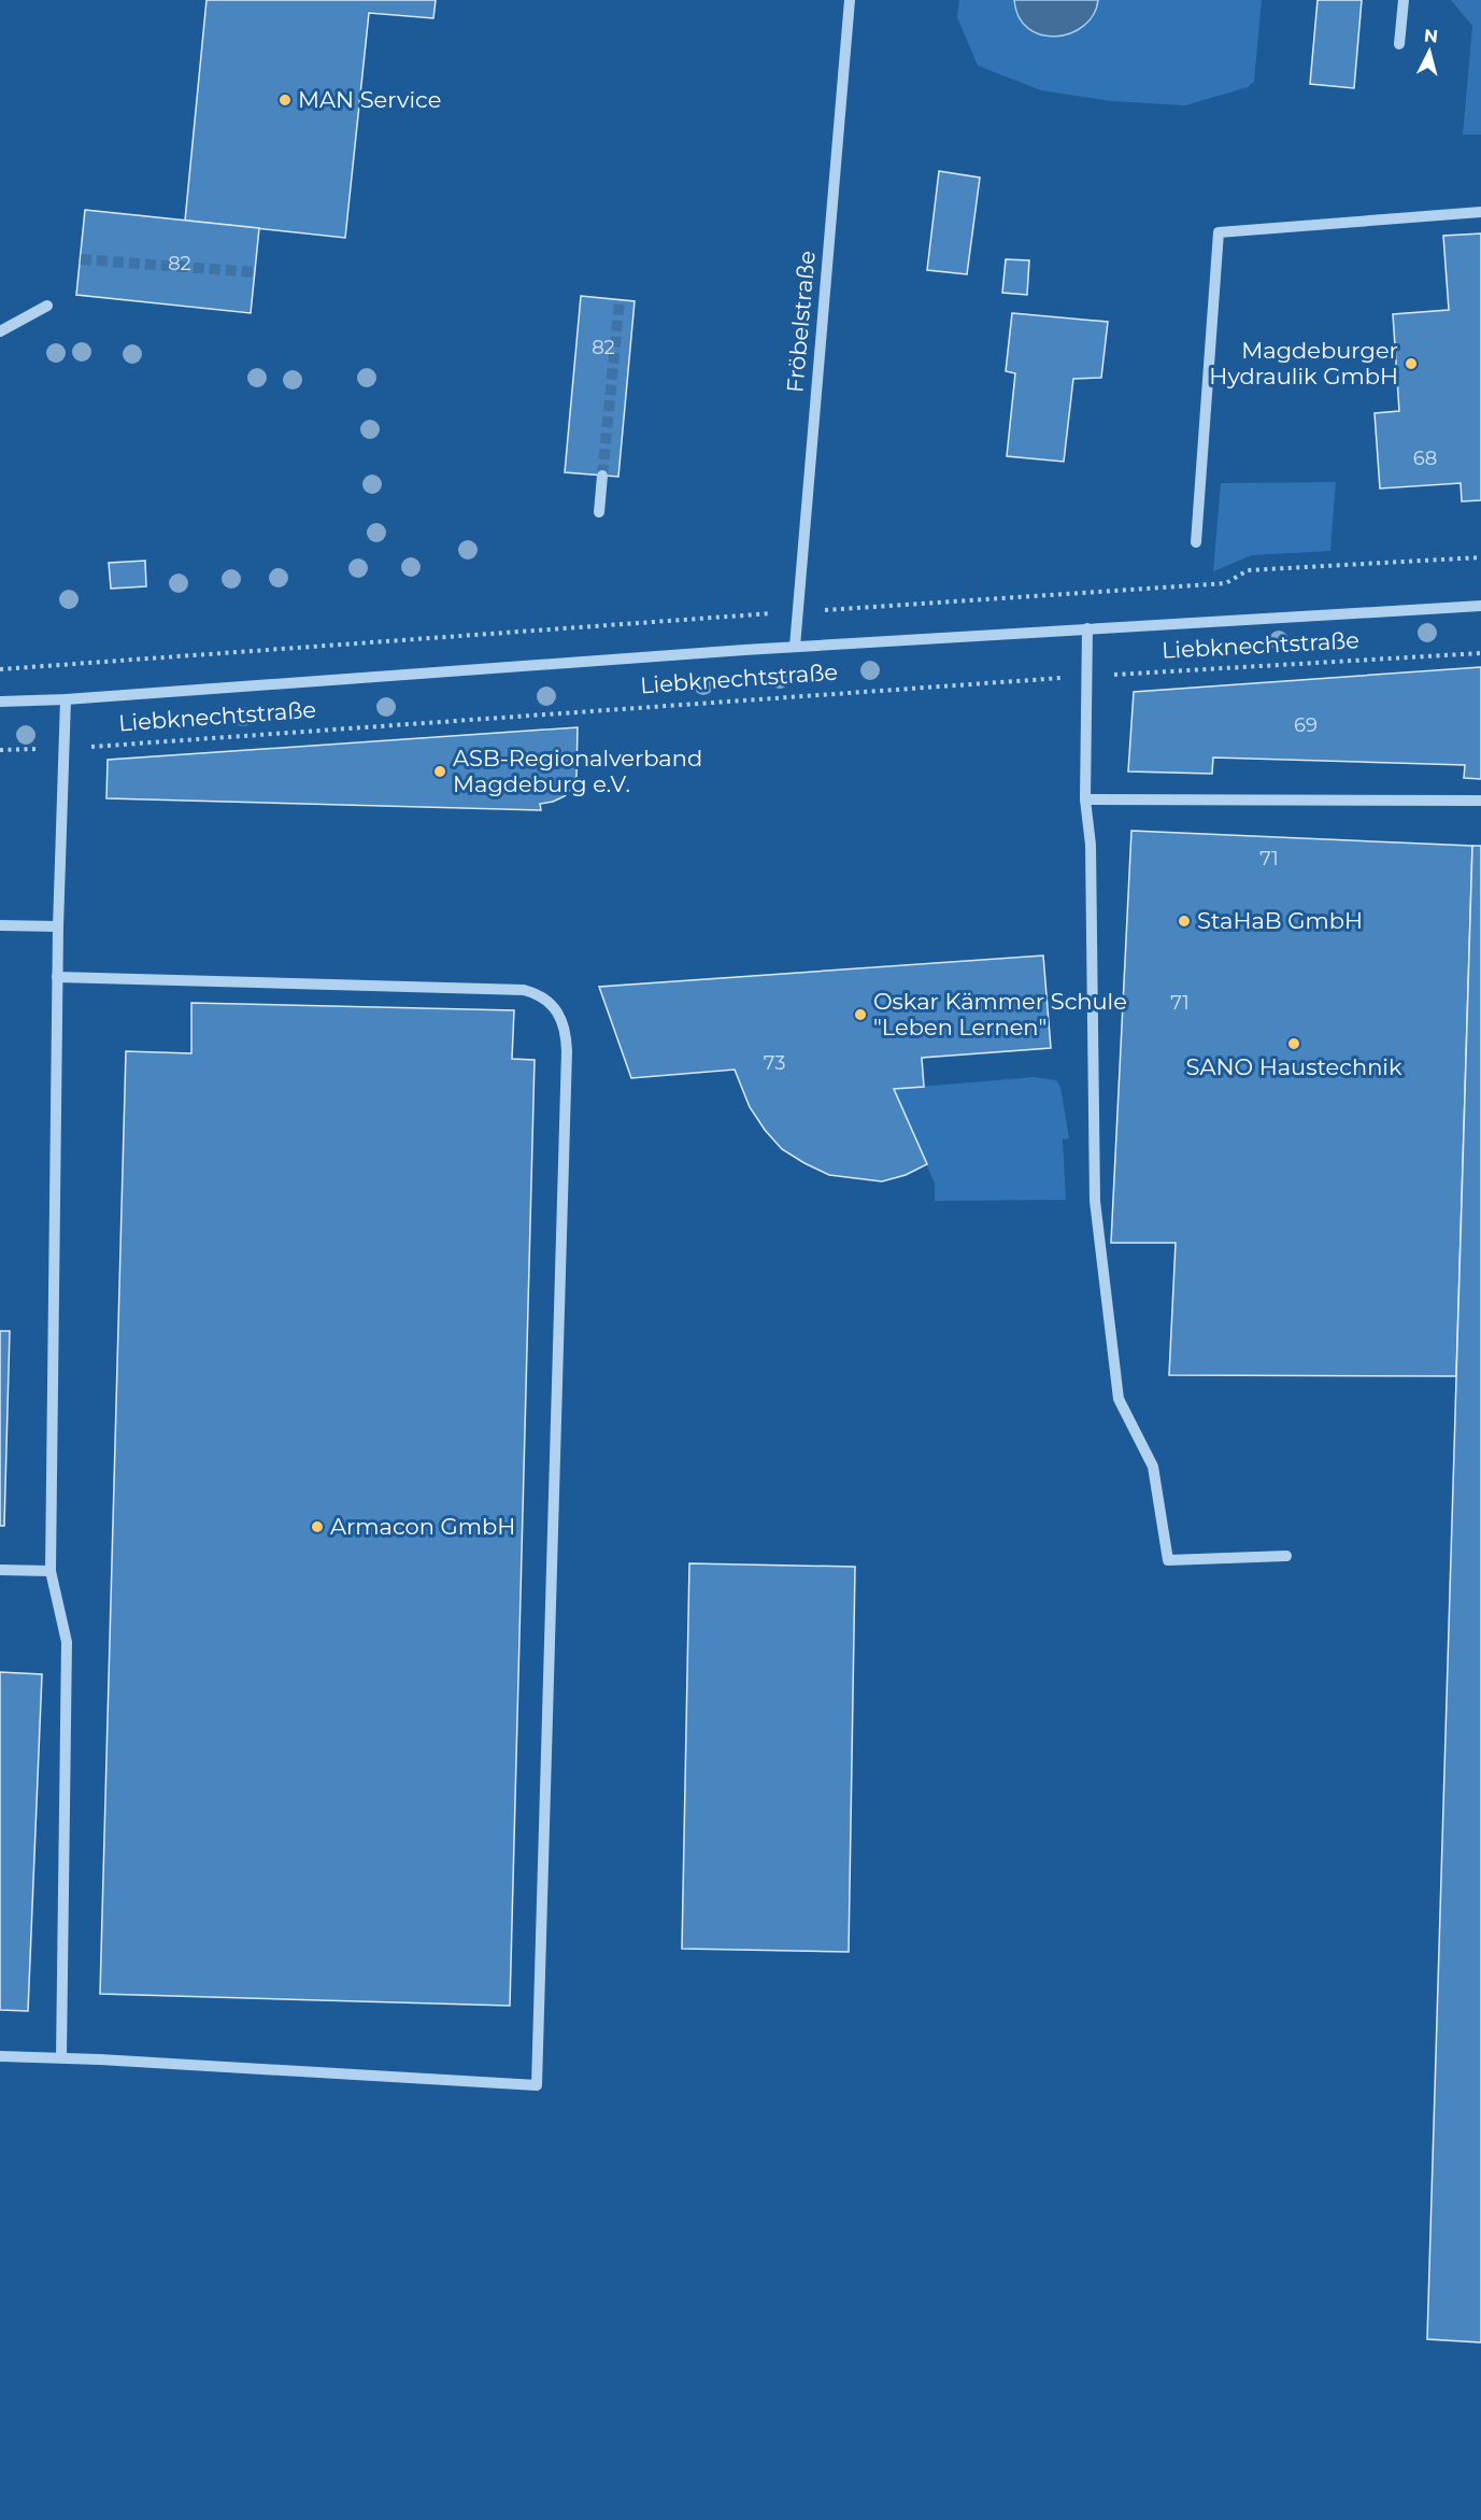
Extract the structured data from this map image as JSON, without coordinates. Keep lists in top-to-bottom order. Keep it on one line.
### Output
{"streets":{"street":["Fröbelstraße","Liebknechtstraße"]},"crossings":[["Fröbelstraße","Liebknechtstraße"]],"places":["MAN Service","Magdeburger Hydraulik GmbH","ASB-Regionalverband Magdeburg e.V.","StaHaB GmbH","Oskar Kämmer Schule \"Leben Lernen\"","SANO Haustechnik","Armacon GmbH"],"house_numbers":["82","82","68","69","71","71","73"],"north":"top"}
